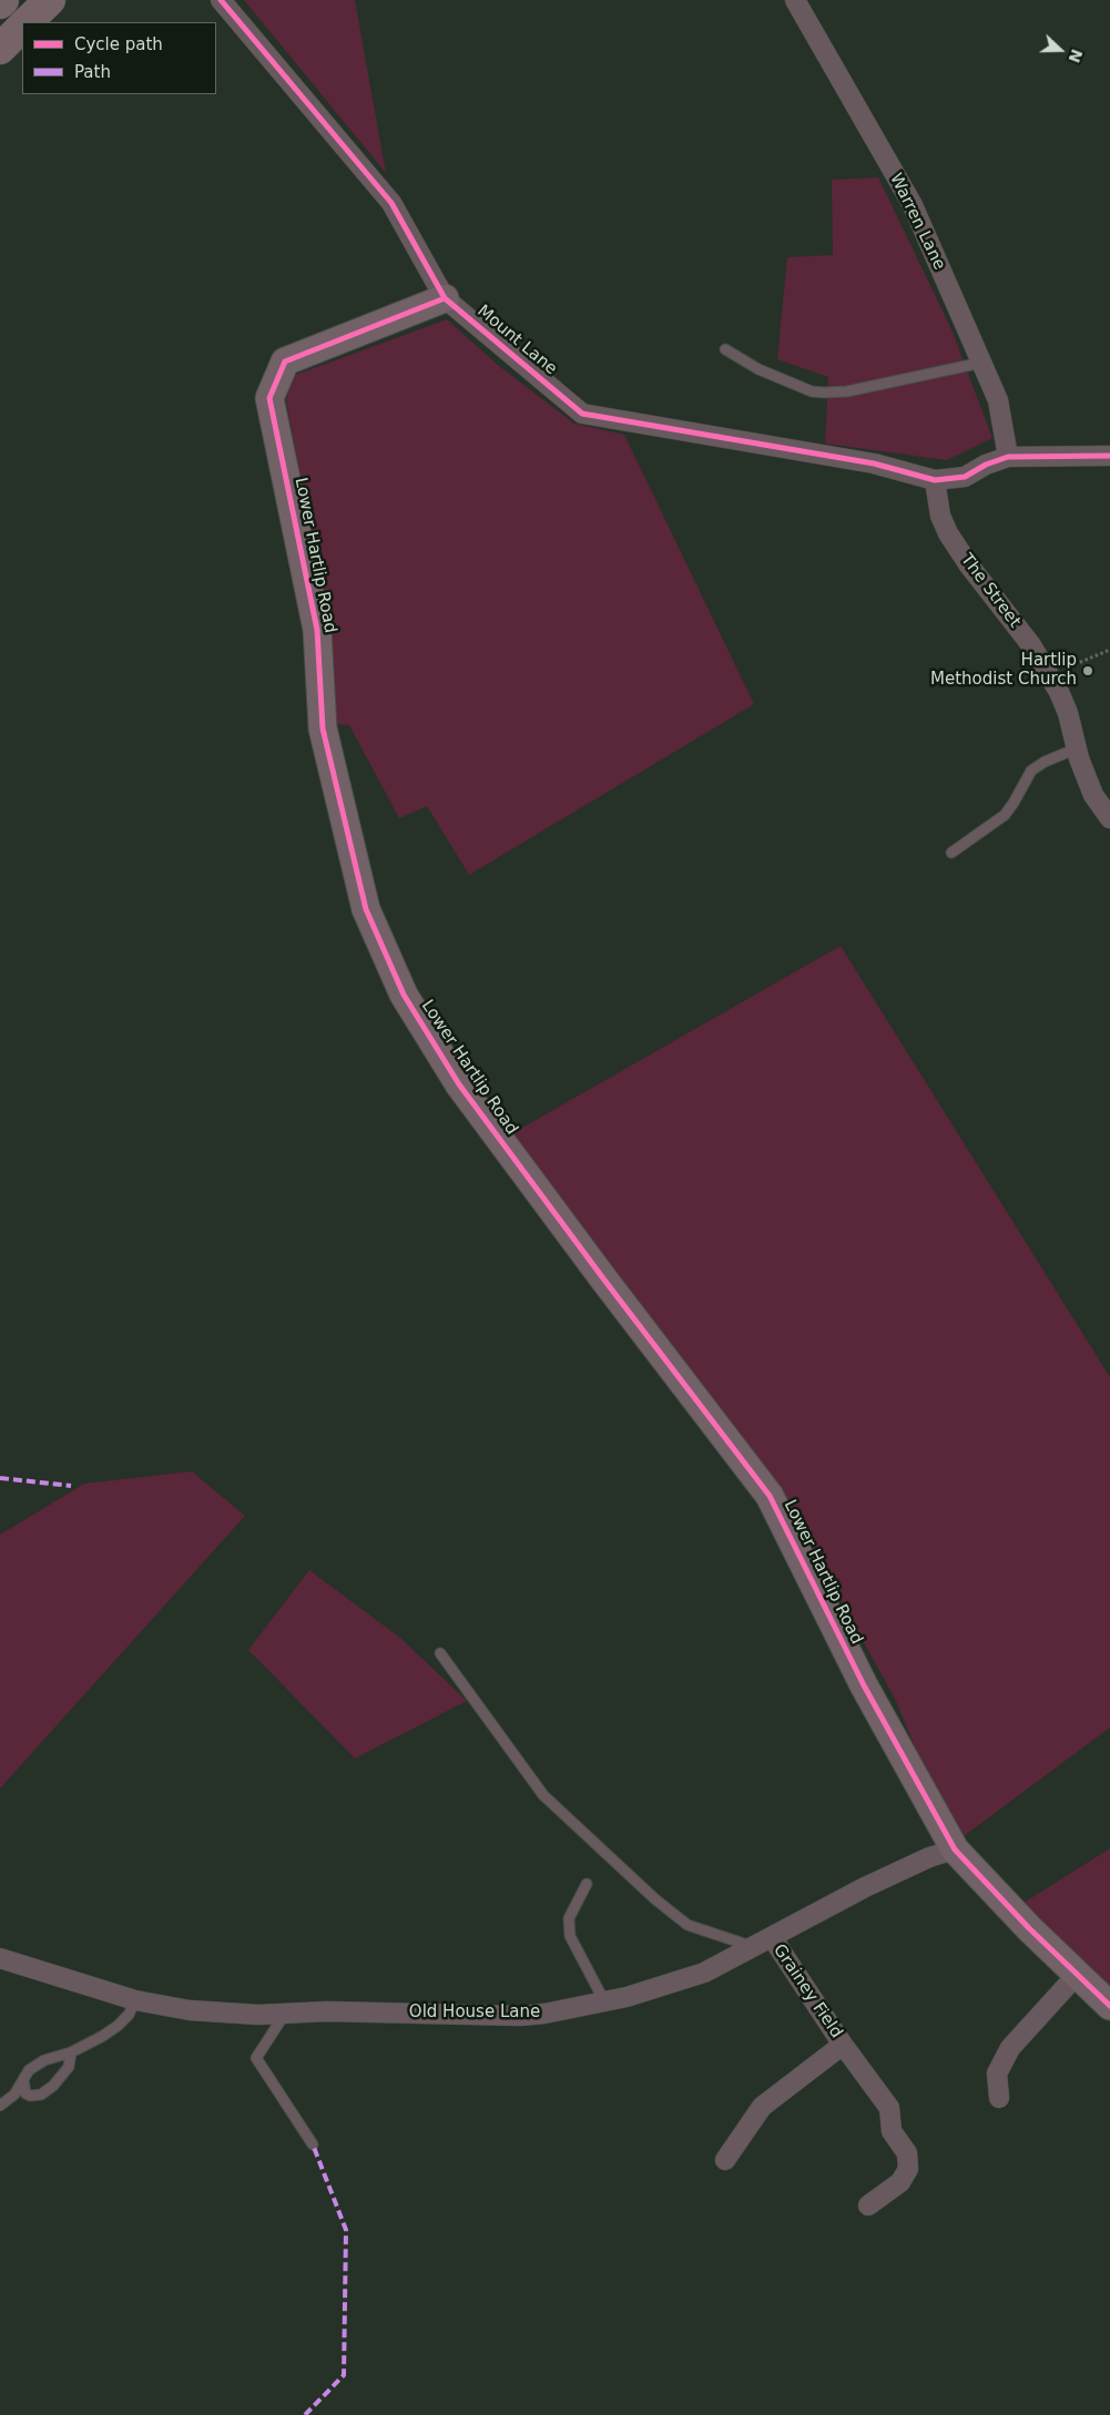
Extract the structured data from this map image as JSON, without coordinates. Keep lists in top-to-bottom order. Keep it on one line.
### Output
{"streets":{"street":["Warren Lane","Mount Lane","Lower Hartlip Road","The Street","Grainey Field","Old House Lane"]},"crossings":[["Mount Lane","Lower Hartlip Road"],["Mount Lane","The Street"],["Lower Hartlip Road","Old House Lane"],["Grainey Field","Old House Lane"]],"places":["Hartlip Methodist Church"],"legend":["Cycle path","Path"],"north":"right"}
